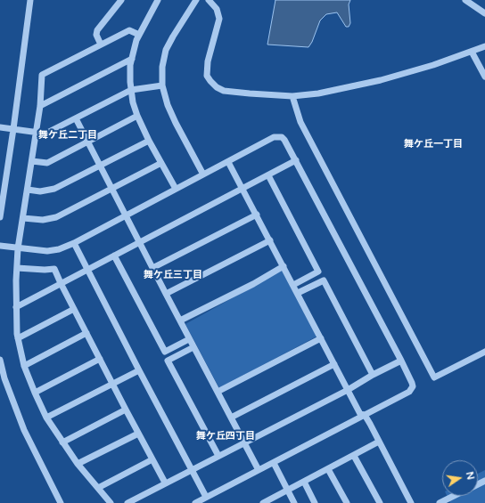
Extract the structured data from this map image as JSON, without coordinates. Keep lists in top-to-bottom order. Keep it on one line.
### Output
{"districts":["舞ケ丘二丁目","舞ケ丘一丁目","舞ケ丘三丁目","舞ケ丘四丁目"],"north":"right"}
